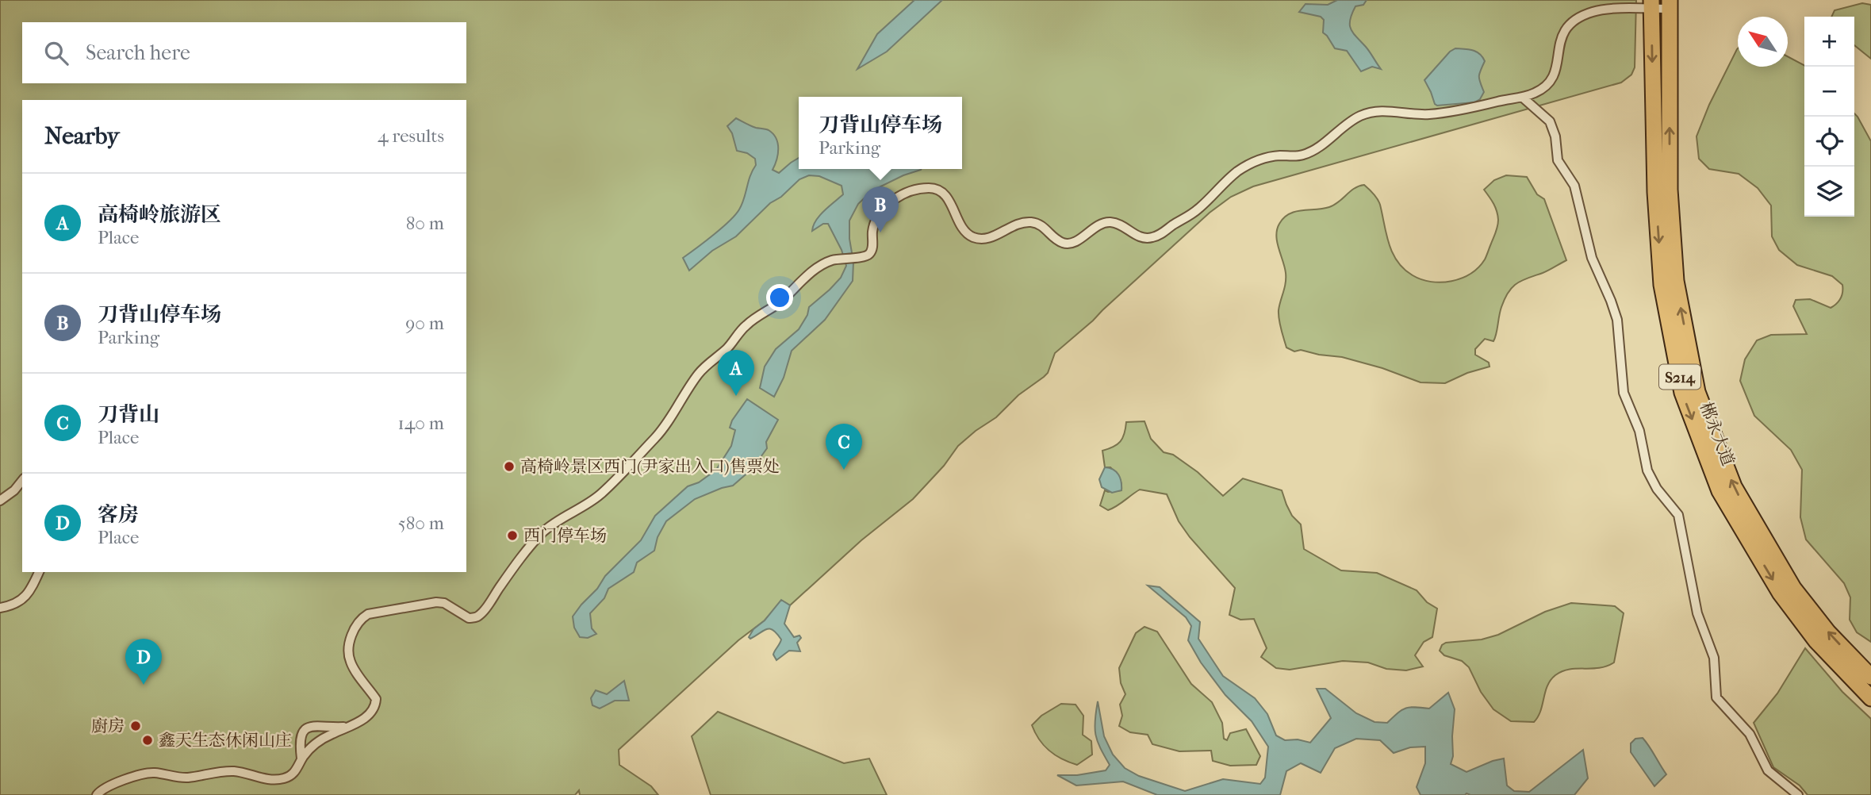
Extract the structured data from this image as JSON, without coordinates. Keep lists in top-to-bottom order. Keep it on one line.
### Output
{"streets":{"highway":["S214","郴永大道"]},"places":["高椅岭景区西门(尹家出入口)售票处","西门停车场","廚房","鑫天生态休闲山庄"],"north":"top left","page":{"map_buttons":["+","−"],"search":"Search here","popup":["刀背山停车场","Parking"],"heading":["Nearby","4 results"],"list":[{"mark":"A","name":"高椅岭旅游区","note":"Place","value":"80 m"},{"mark":"B","name":"刀背山停车场","note":"Parking","value":"90 m"},{"mark":"C","name":"刀背山","note":"Place","value":"140 m"},{"mark":"D","name":"客房","note":"Place","value":"580 m"}],"pins":["B","A","C","D"]}}
